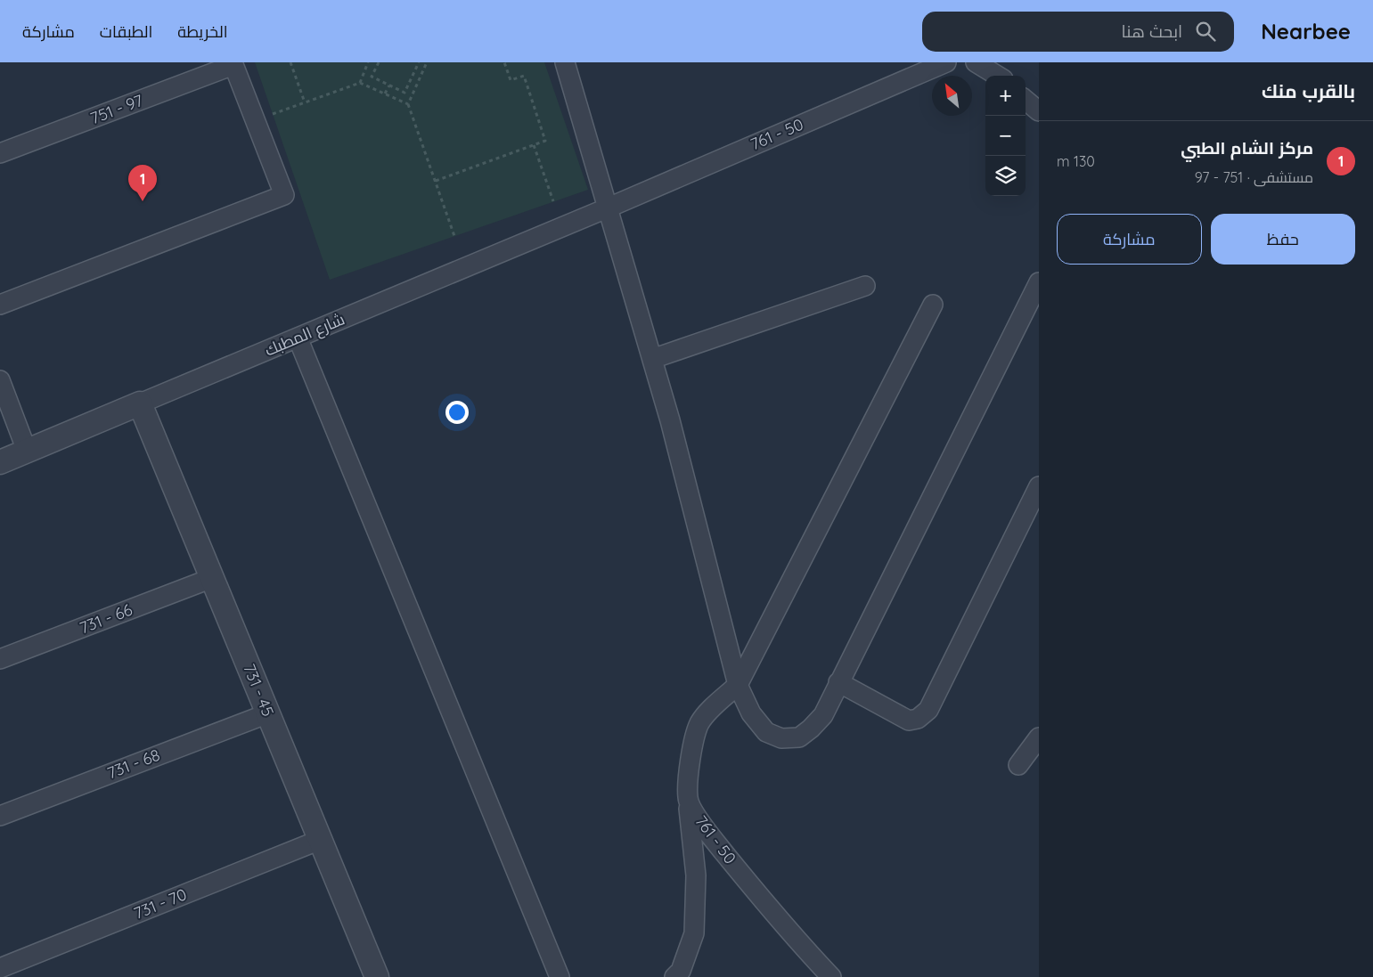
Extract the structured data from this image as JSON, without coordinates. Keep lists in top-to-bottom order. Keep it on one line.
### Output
{"streets":{"street":["751 - 97","761 - 50","شارع المطبك","731 - 66","731 - 45","731 - 68","731 - 70"]},"crossings":[["761 - 50","شارع المطبك"],["شارع المطبك","731 - 45"],["731 - 66","731 - 45"],["731 - 45","731 - 68"],["731 - 45","731 - 70"]],"north":"top left","page":{"header":"Nearbee","search":"ابحث هنا","nav":["الخريطة","الطبقات","مشاركة"],"heading":"بالقرب منك","map_buttons":["+","−"],"list":[{"mark":"1","name":"مركز الشام الطبي","note":"مستشفى · 751 - 97","value":"130 m"}],"pins":"1","buttons":["حفظ","مشاركة"]}}
